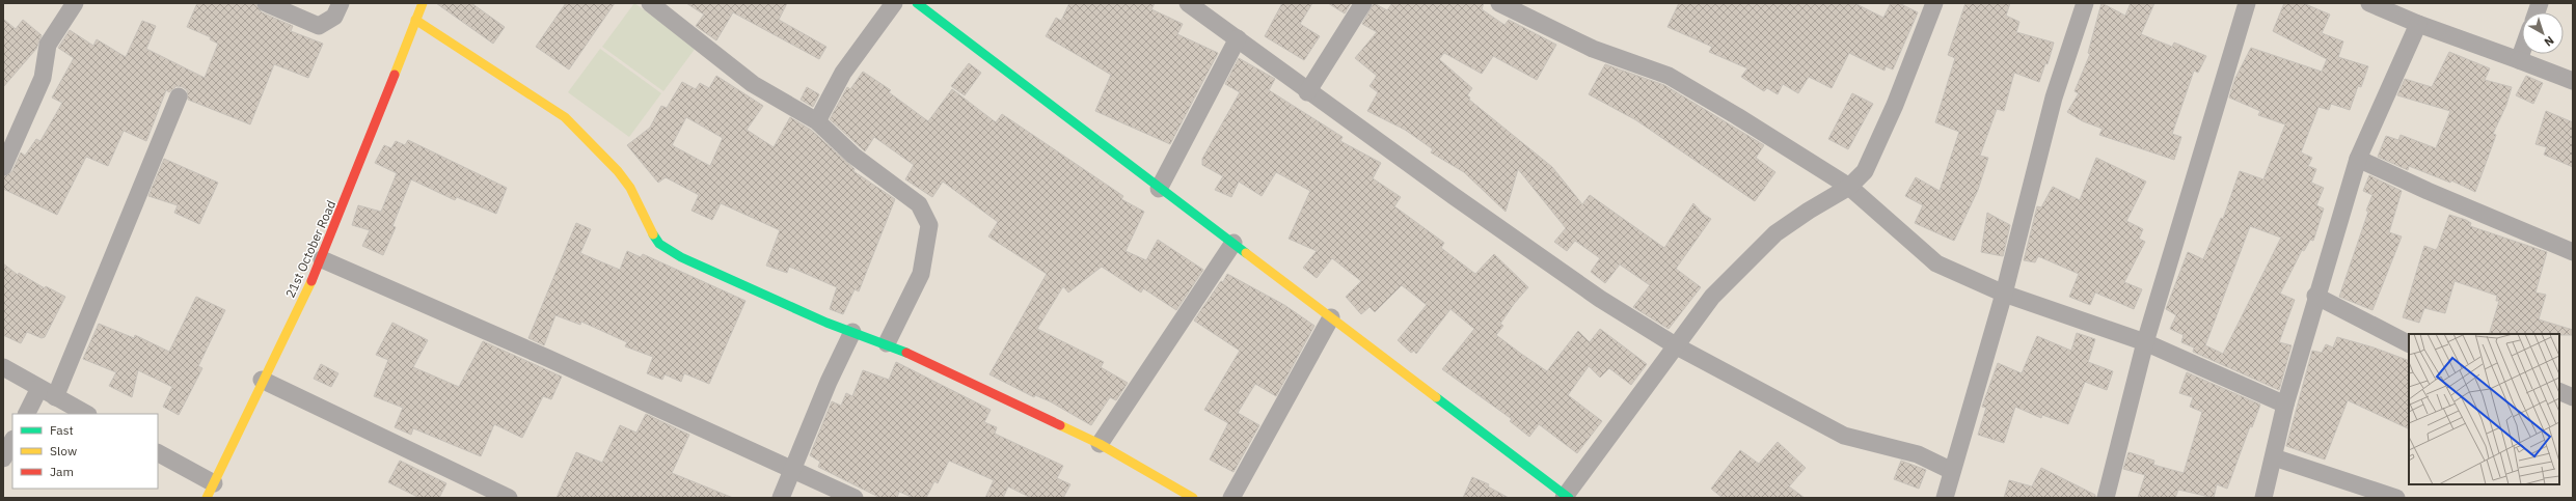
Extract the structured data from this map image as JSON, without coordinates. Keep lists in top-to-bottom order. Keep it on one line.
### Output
{"streets":{"street":["21st October Road"]},"legend":["Fast","Slow","Jam"],"north":"bottom right"}
